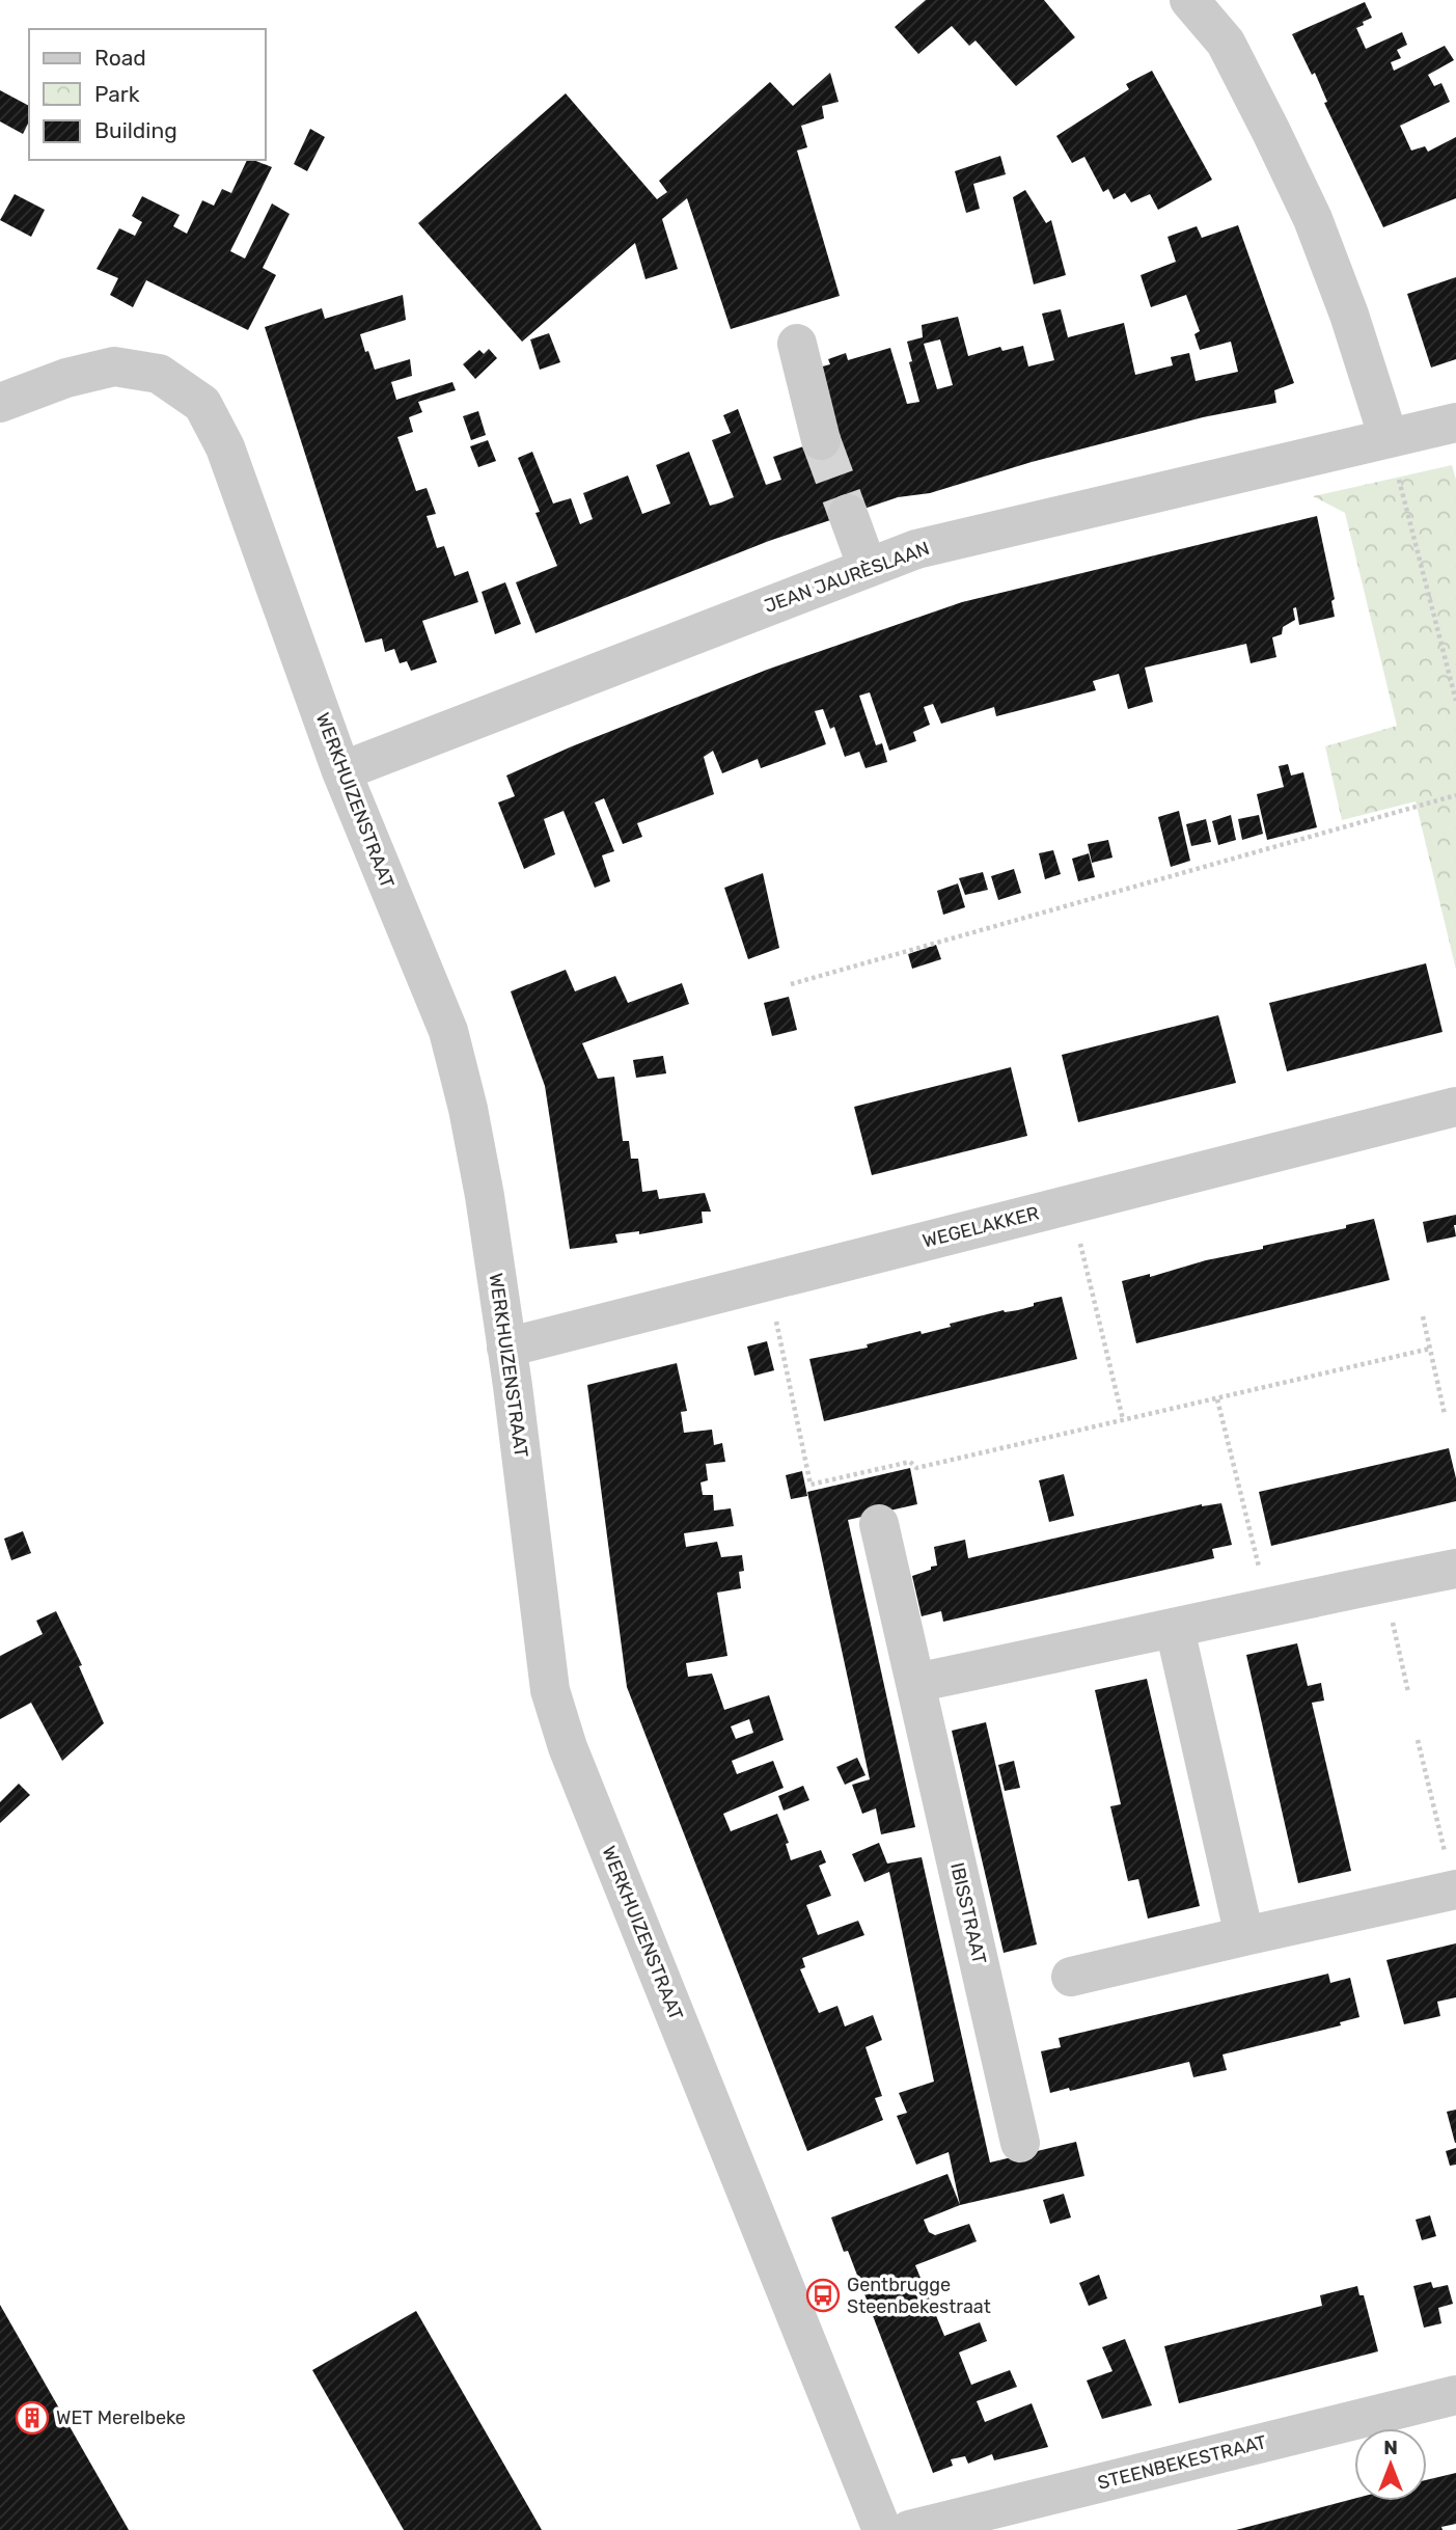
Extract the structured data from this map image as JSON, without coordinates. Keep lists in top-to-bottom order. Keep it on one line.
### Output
{"streets":{"street":["JEAN JAURÈSLAAN","WERKHUIZENSTRAAT","WEGELAKKER","IBISSTRAAT","STEENBEKESTRAAT"]},"crossings":[["JEAN JAURÈSLAAN","WERKHUIZENSTRAAT"],["WERKHUIZENSTRAAT","WEGELAKKER"]],"places":{"bus stop":["Gentbrugge Steenbekestraat"],"building":["WET Merelbeke"]},"legend":["Road","Park","Building"],"north":"top"}
